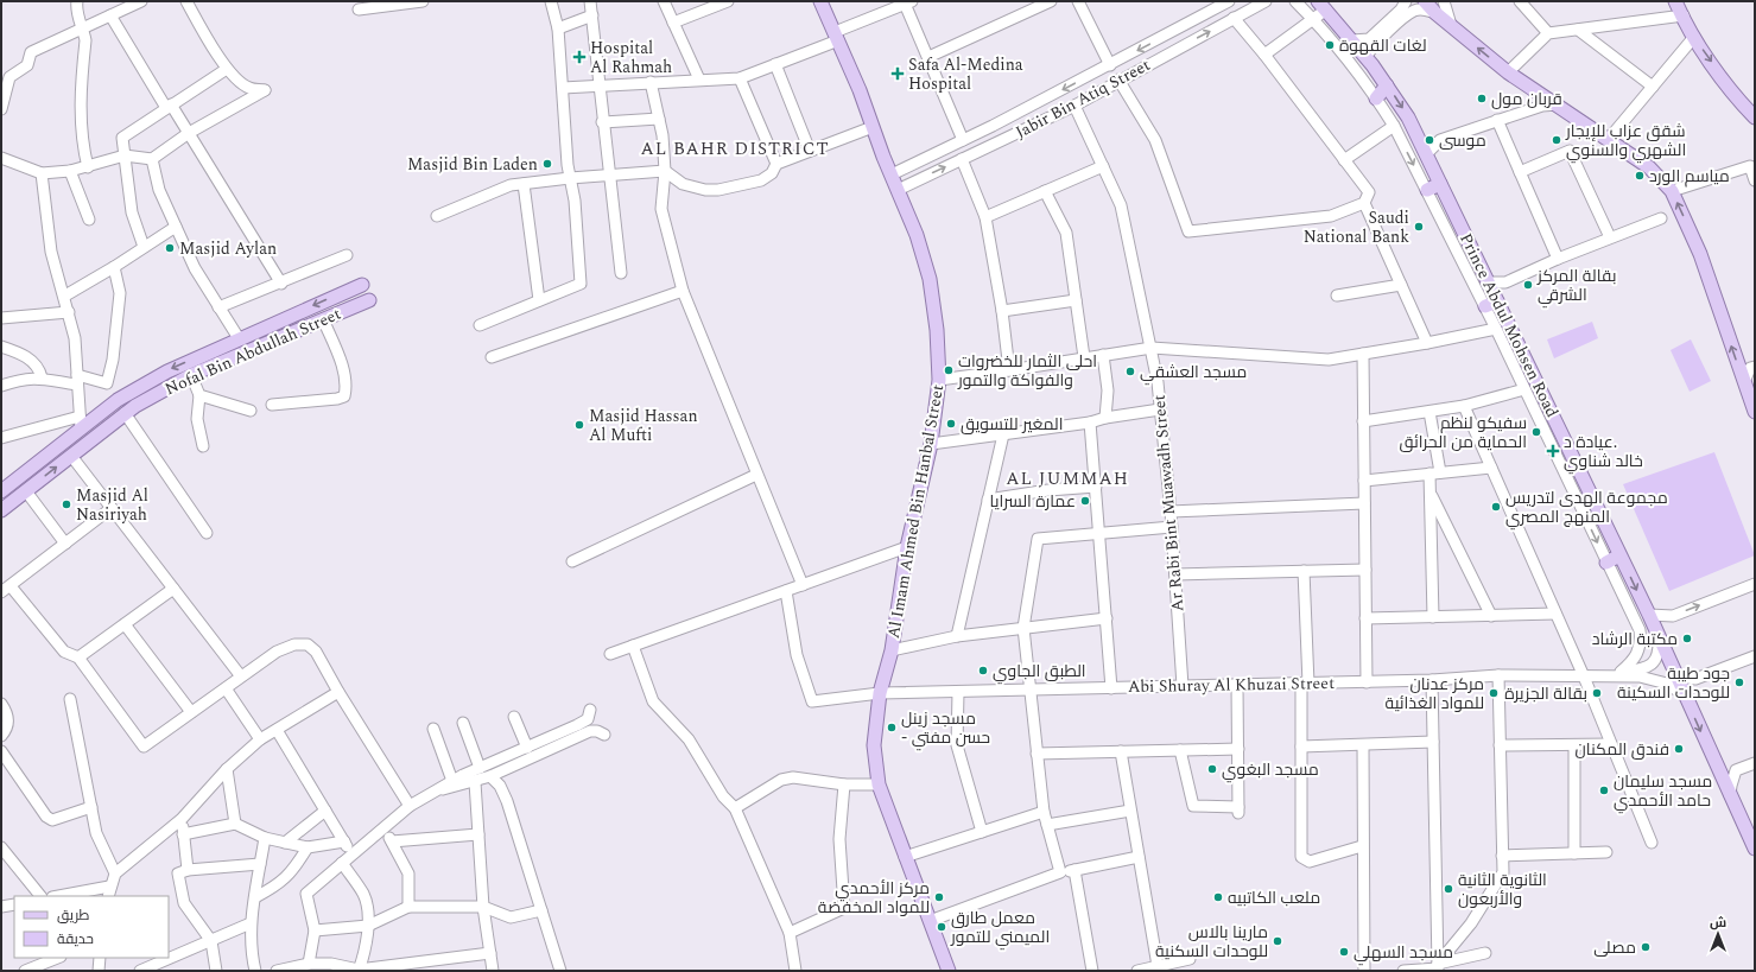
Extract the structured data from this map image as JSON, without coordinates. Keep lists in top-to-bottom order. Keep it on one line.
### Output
{"streets":{"main road":["Prince Abdul Mohsen Road","Nofal Bin Abdullah Street","Al Imam Ahmed Bin Hanbal Street"],"street":["Jabir Bin Atiq Street","Ar Rabi Bint Muawadh Street","Abi Shuray Al Khuzai Street"]},"crossings":[["Jabir Bin Atiq Street","Ar Rabi Bint Muawadh Street"],["Jabir Bin Atiq Street","Al Imam Ahmed Bin Hanbal Street"],["Ar Rabi Bint Muawadh Street","Abi Shuray Al Khuzai Street"],["Al Imam Ahmed Bin Hanbal Street","Abi Shuray Al Khuzai Street"]],"districts":["AL BAHR DISTRICT","AL JUMMAH"],"places":{"other":["لغات القهوة","قربان مول","موسى","شقق عزاب للإيجار الشهري والسنوي","Masjid Bin Laden","مياسم الورد","Saudi National Bank","Masjid Aylan","بقالة المركز الشرقي","احلى الثمار للخضروات والفواكة والتمور","مسجد العشقي","المغير للتسويق","Masjid Hassan Al Mufti","سفيكو لنظم الحماية من الحرائق","عمارة السرايا","Masjid Al Nasiriyah","مجموعة الهدى لتدريس المنهج المصري","مكتبة الرشاد","الطبق الجاوي","جود طيبة للوحدات السكينة","مركز عدنان للمواد الغذائية","بقالة الجزيرة","مسجد زينل - حسن مفتي","فندق المكنان","مسجد البغوي","مسجد سليمان حامد الأحمدي","الثانوية الثانية والأربعون","مركز الأحمدي للمواد المخفضة","ملعب الكاتبيه","معمل طارق الميمني للتمور","مارينا بالاس للوحدات السكنية","مصلى","مسجد السهلي"],"health":["Hospital Al Rahmah","Safa Al-Medina Hospital","عيادة د. خالد شناوي"]},"legend":["طريق","حديقة"],"north":"top"}
